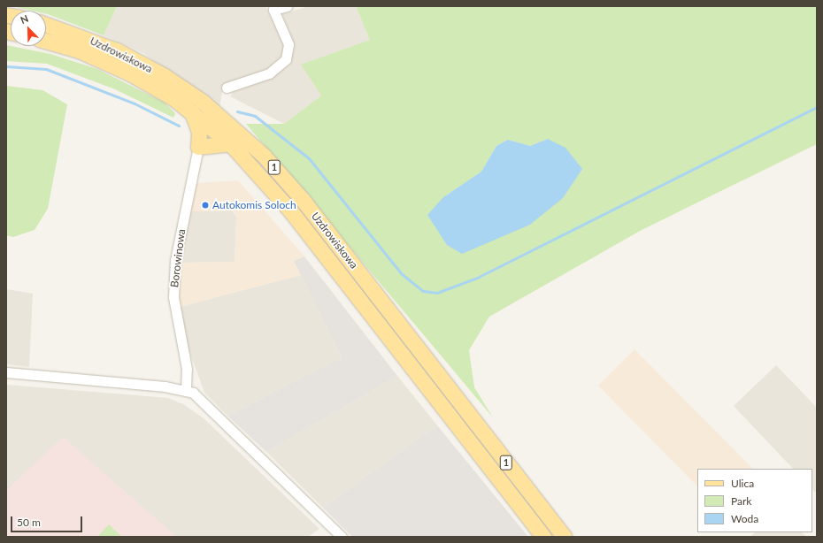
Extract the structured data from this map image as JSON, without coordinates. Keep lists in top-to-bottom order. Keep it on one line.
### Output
{"streets":{"main road":["Uzdrowiskowa","1"],"street":["Borowinowa"]},"places":["Autokomis Soloch"],"legend":["Ulica","Park","Woda"],"scale_bar":"50 m","north":"top left"}
